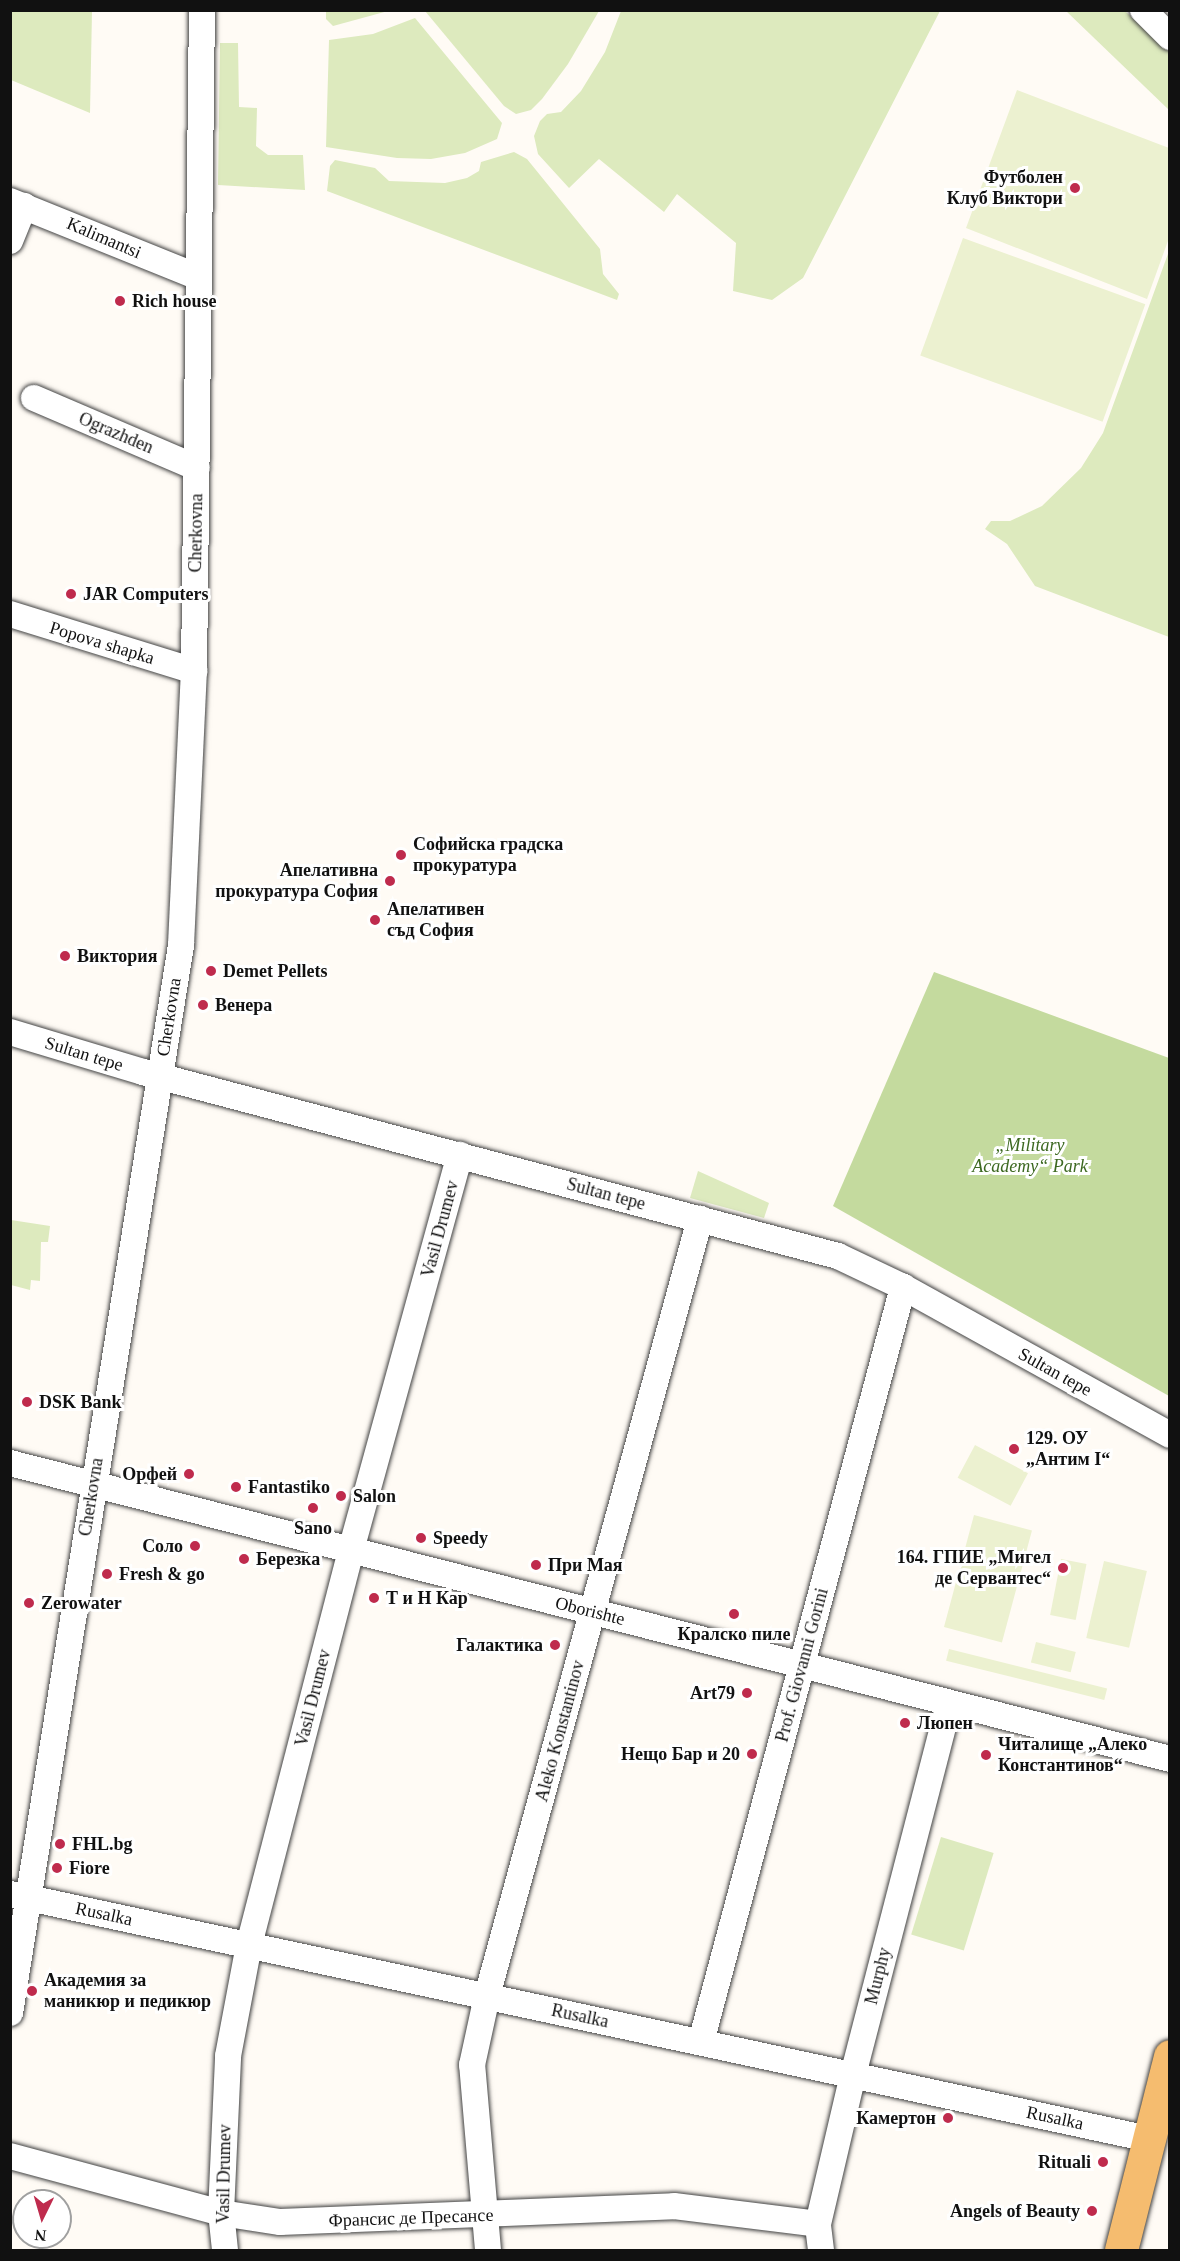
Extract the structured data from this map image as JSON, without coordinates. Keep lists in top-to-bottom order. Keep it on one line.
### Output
{"streets":{"street":["Kalimantsi","Ograzhden","Cherkovna","Popova shapka","Sultan tepe","Vasil Drumev","Oborishte","Prof. Giovanni Gorini","Aleko Konstantinov","Rusalka","Murphy","Франсис де Пресансе"]},"crossings":[["Kalimantsi","Cherkovna"],["Ograzhden","Cherkovna"],["Cherkovna","Popova shapka"],["Cherkovna","Sultan tepe"],["Cherkovna","Oborishte"],["Cherkovna","Rusalka"],["Sultan tepe","Vasil Drumev"],["Sultan tepe","Prof. Giovanni Gorini"],["Sultan tepe","Aleko Konstantinov"],["Vasil Drumev","Oborishte"],["Vasil Drumev","Rusalka"],["Vasil Drumev","Франсис де Пресансе"],["Oborishte","Prof. Giovanni Gorini"],["Oborishte","Aleko Konstantinov"],["Oborishte","Murphy"],["Prof. Giovanni Gorini","Rusalka"],["Aleko Konstantinov","Rusalka"],["Aleko Konstantinov","Франсис де Пресансе"],["Rusalka","Murphy"],["Murphy","Франсис де Пресансе"]],"parks":["„Military Academy“ Park"],"places":["Футболен Клуб Виктори","Rich house","JAR Computers","Софийска градска прокуратура","Апелативна прокуратура София","Апелативен съд София","Виктория","Demet Pellets","Венера","DSK Bank","129. ОУ „Антим I“","Орфей","Fantastiko","Salon","Sano","Speedy","Соло","Березка","При Мая","164. ГПИЕ „Мигел де Сервантес“","Fresh & go","Т и Н Кар","Zerowater","Кралско пиле","Галактика","Art79","Люпен","Нещо Бар и 20","Читалище „Алеко Константинов“","FHL.bg","Fiore","Академия за маникюр и педикюр","Камертон","Rituali","Angels of Beauty"],"north":"bottom"}
